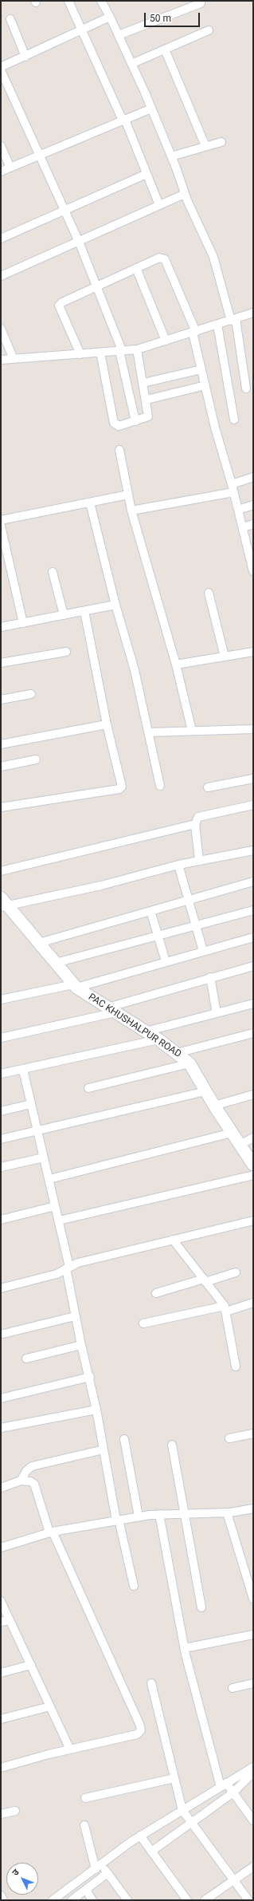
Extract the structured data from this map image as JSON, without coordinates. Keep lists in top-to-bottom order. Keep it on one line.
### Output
{"streets":{"main road":["PAC KHUSHALPUR ROAD"]},"scale_bar":"50 m","north":"top left"}
